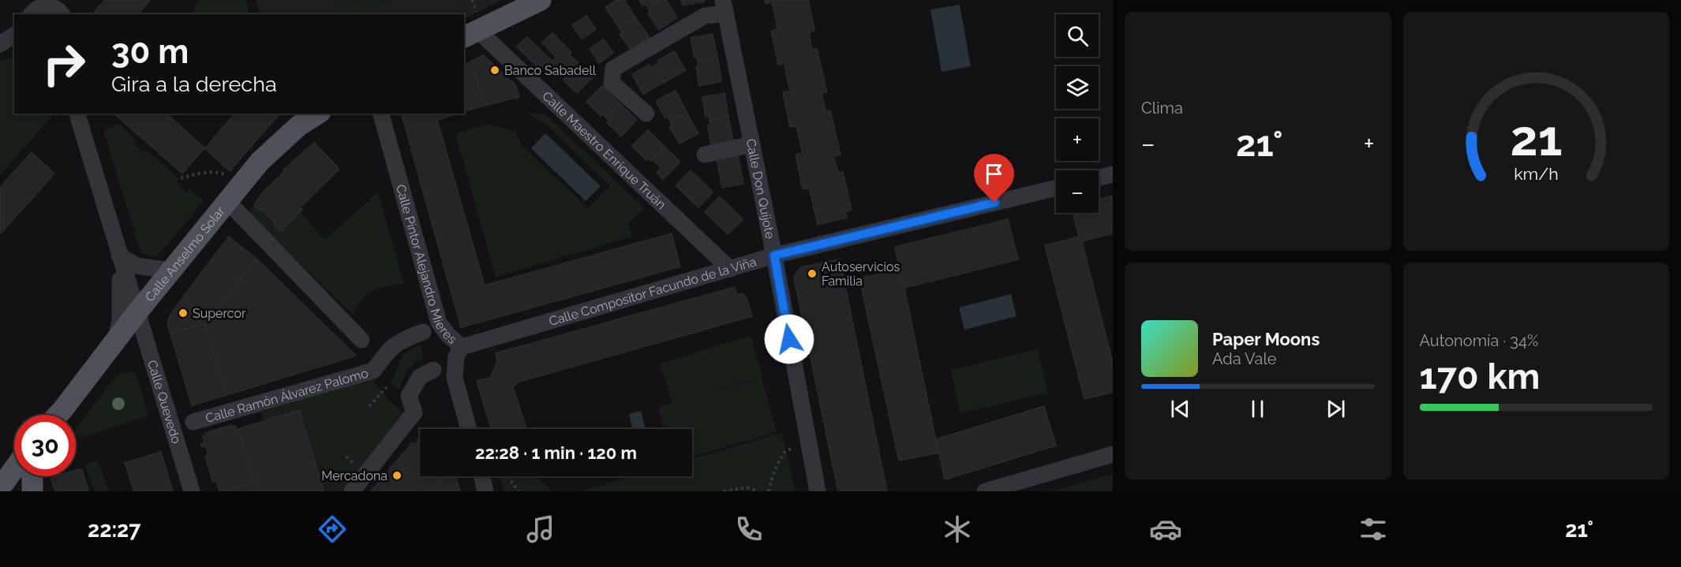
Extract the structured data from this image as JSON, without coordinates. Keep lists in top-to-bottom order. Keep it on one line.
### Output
{"streets":{"main road":["Calle Anselmo Solar"],"street":["Calle Maestro Enrique Truán","Calle Don Quijote","Calle Pintor Alejandro Mieres","Calle Compositor Facundo de la Viña","Calle Ramón Álvarez Palomo","Calle Quevedo"]},"crossings":[["Calle Maestro Enrique Truán","Calle Compositor Facundo de la Viña"],["Calle Don Quijote","Calle Compositor Facundo de la Viña"],["Calle Anselmo Solar","Calle Quevedo"],["Calle Pintor Alejandro Mieres","Calle Compositor Facundo de la Viña"]],"places":["Banco Sabadell","Autoservicios Familia","Supercor","Mercadona"],"page":{"tile":["Clima",["Autonomía · 34%","170 km"]],"map_buttons":["+","−"],"turn":["30 m","Gira a la derecha"],"heat":["−","21°","+"],"song":["Paper Moons","Ada Vale"],"limit":"30","trip":"22:28 · 1 min · 120 m","tabs":["22:27","21°"],"gauge":["21","km/h"]}}
